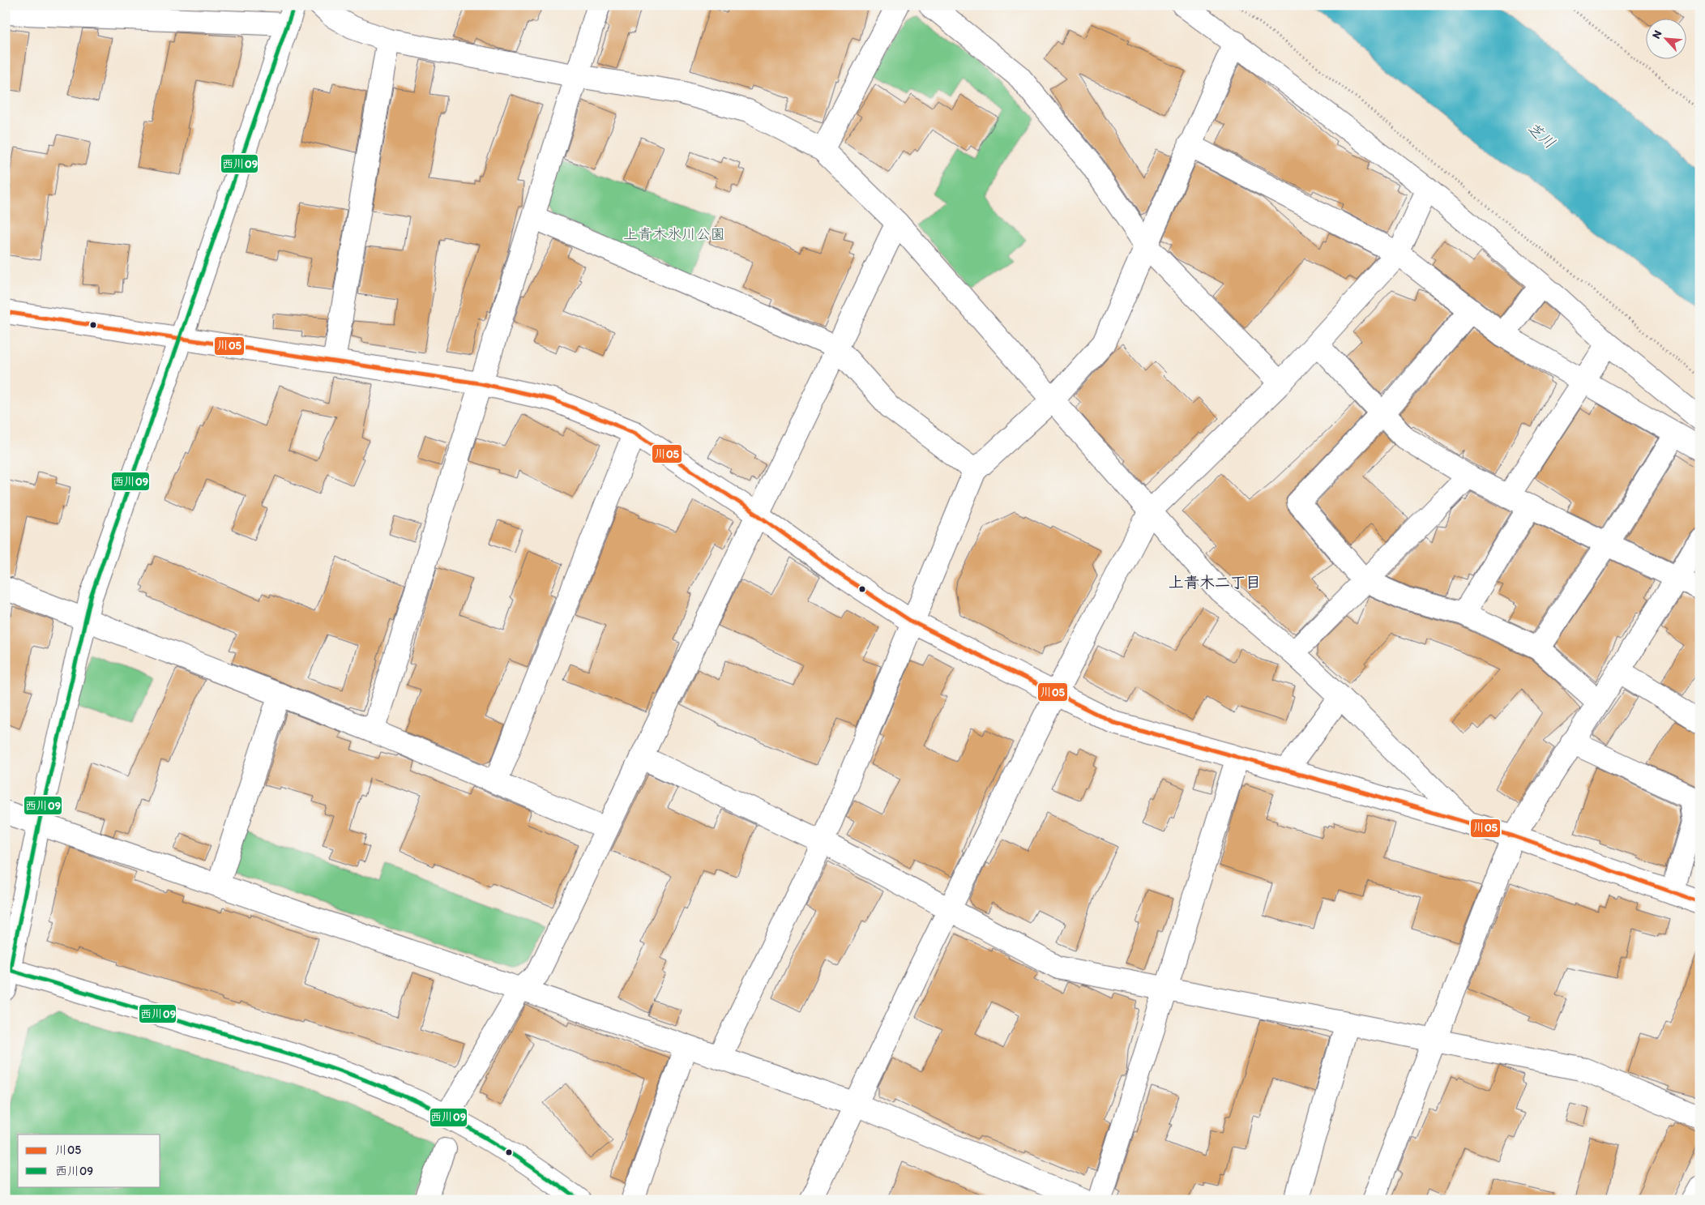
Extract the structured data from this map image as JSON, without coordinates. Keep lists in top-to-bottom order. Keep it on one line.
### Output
{"districts":["上青木二丁目"],"water":["芝川"],"parks":["上青木氷川公園"],"lines":["transit line 西川09","transit line 川05"],"legend":["川05","西川09"],"north":"top left"}
